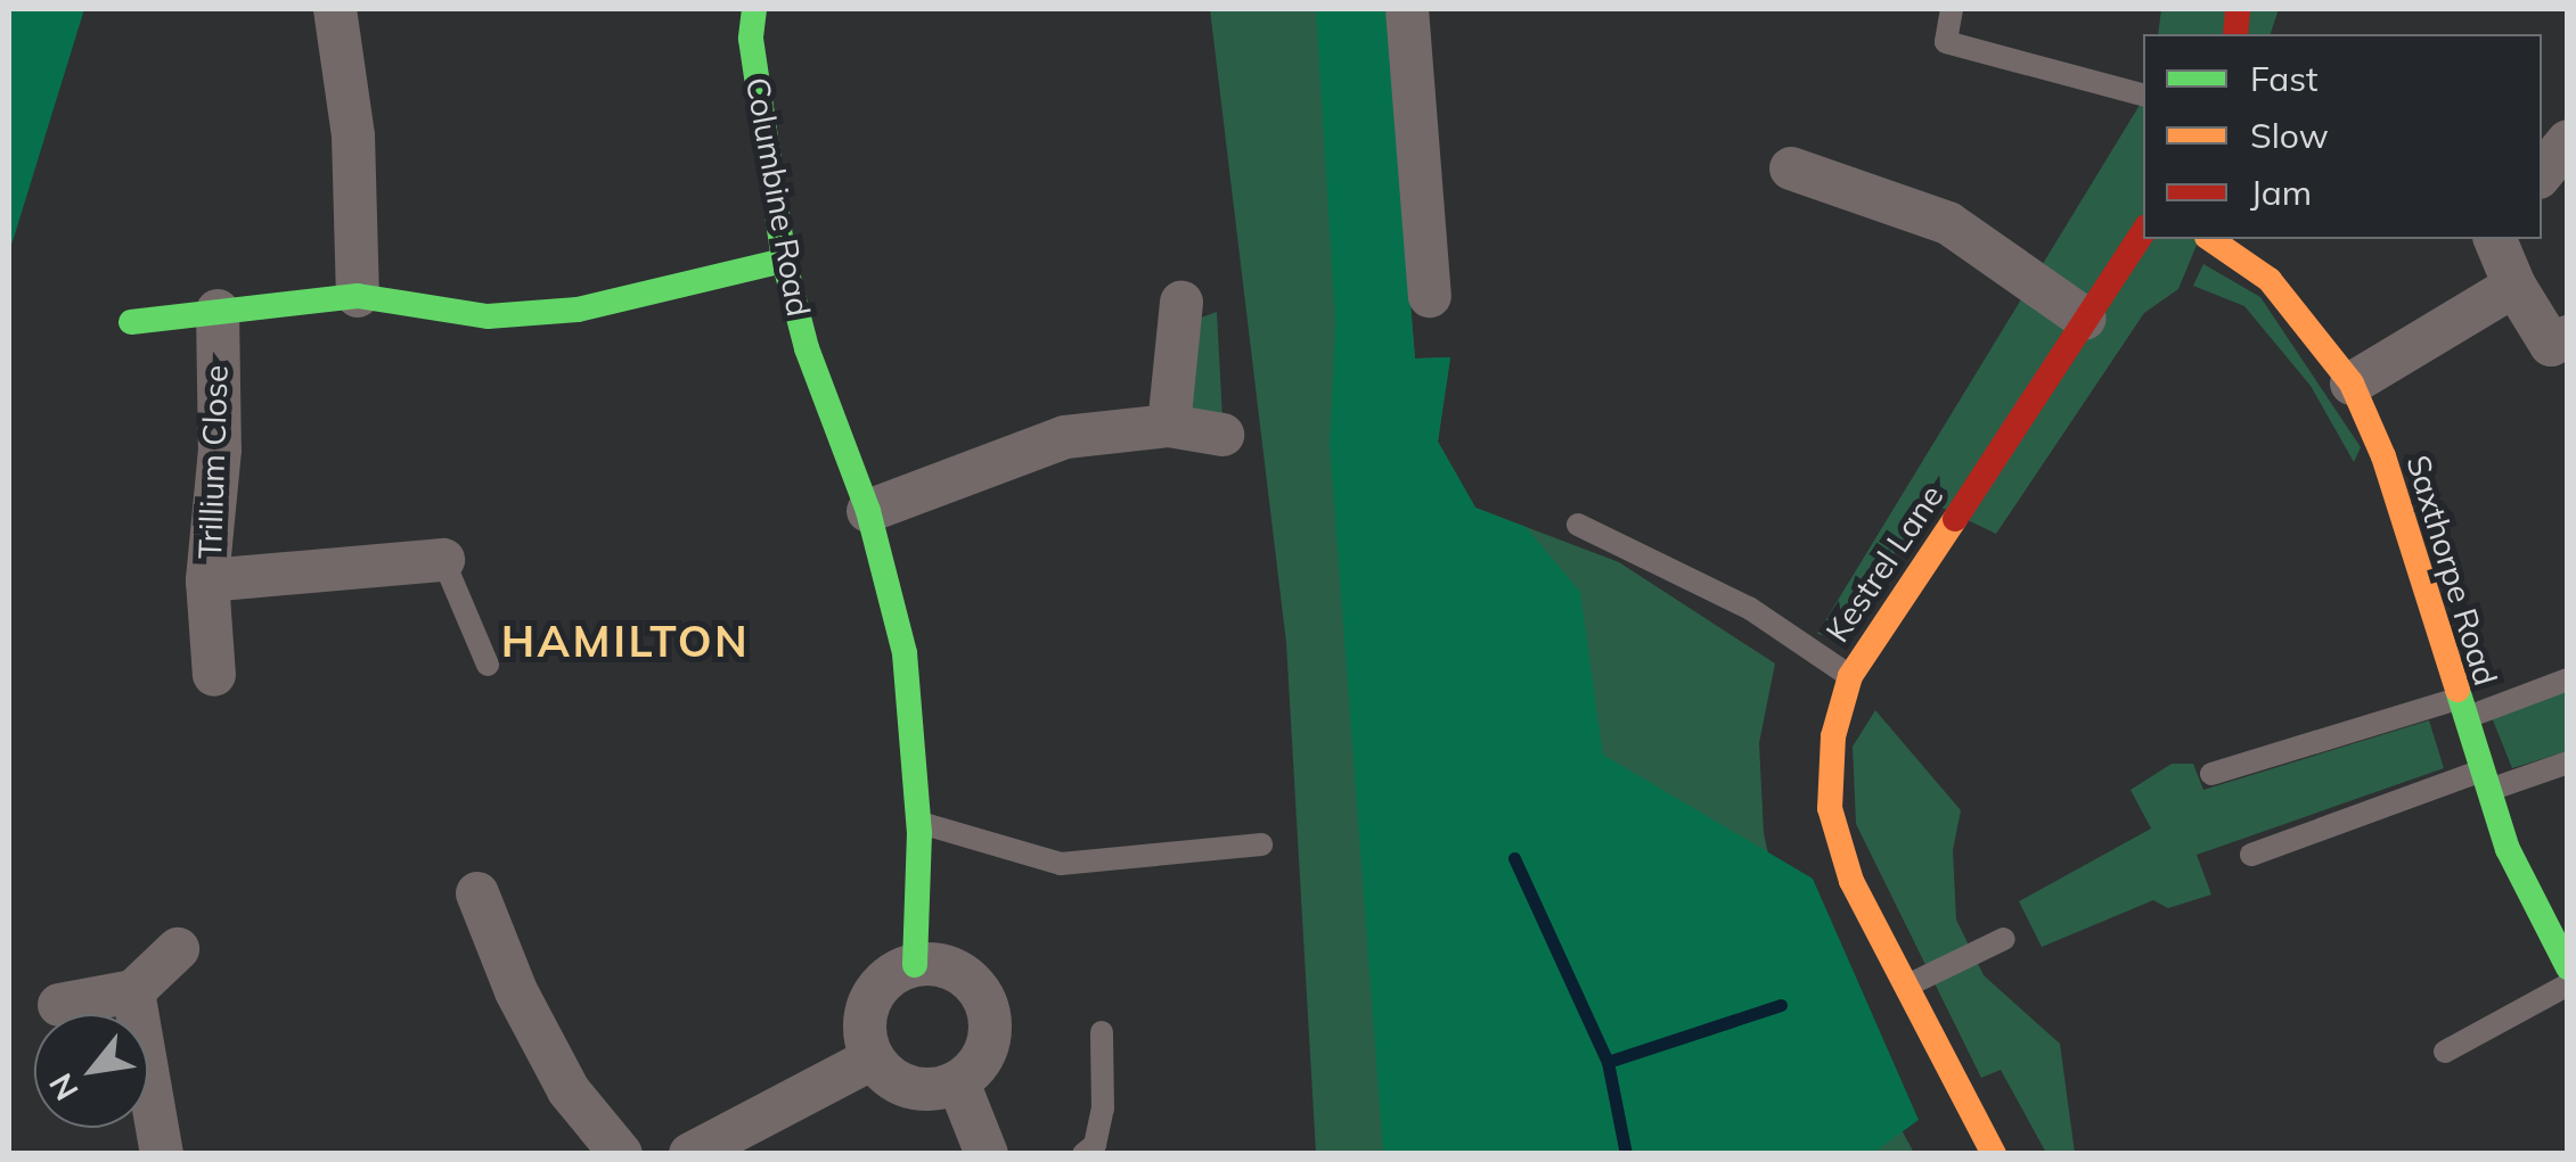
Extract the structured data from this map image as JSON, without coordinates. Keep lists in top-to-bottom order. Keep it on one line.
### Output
{"streets":{"street":["Columbine Road","Trillium Close","Kestrel Lane","Saxthorpe Road"]},"districts":["HAMILTON"],"legend":["Fast","Slow","Jam"],"north":"bottom left"}
